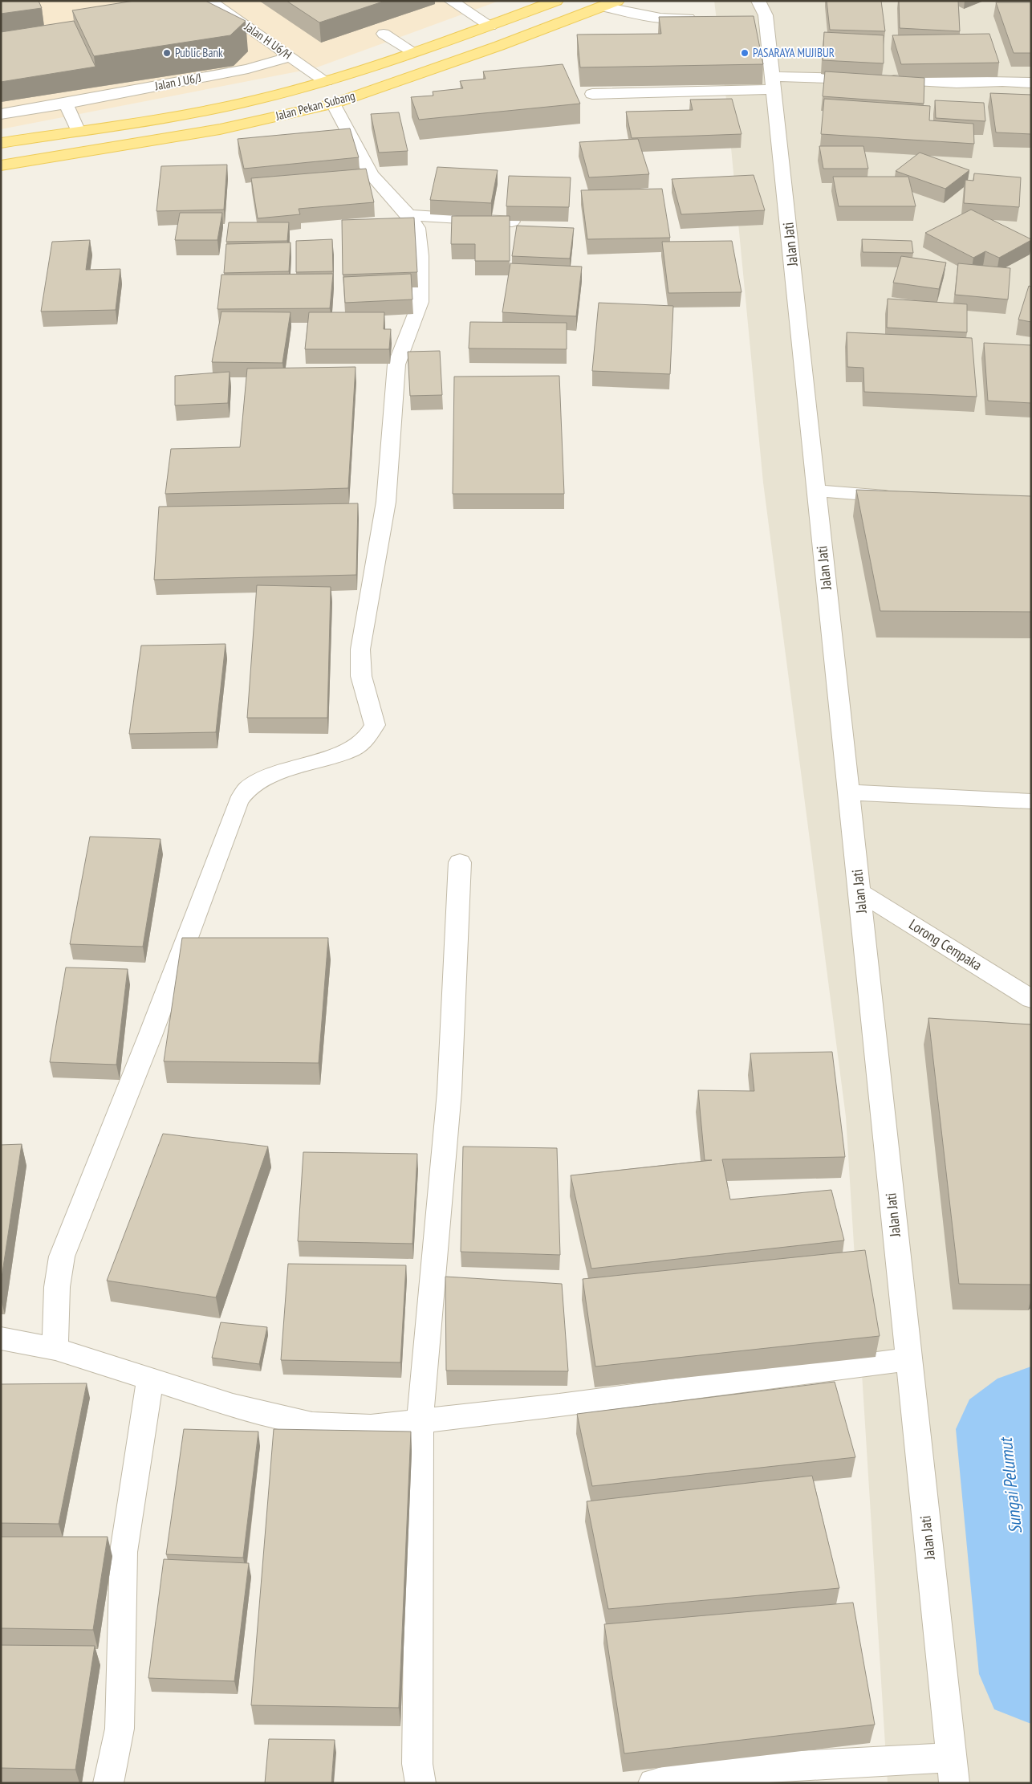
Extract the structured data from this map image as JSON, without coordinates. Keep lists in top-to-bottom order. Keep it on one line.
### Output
{"streets":{"main road":["Jalan Pekan Subang"],"street":["Jalan H U6/H","Jalan J U6/J","Jalan Jati","Lorong Cempaka"]},"crossings":[["Jalan H U6/H","Jalan J U6/J"],["Jalan H U6/H","Jalan Pekan Subang"],["Jalan Jati","Lorong Cempaka"]],"water":["Sungai Pelumut"],"places":["Public Bank","PASARAYA MUJIBUR"]}
